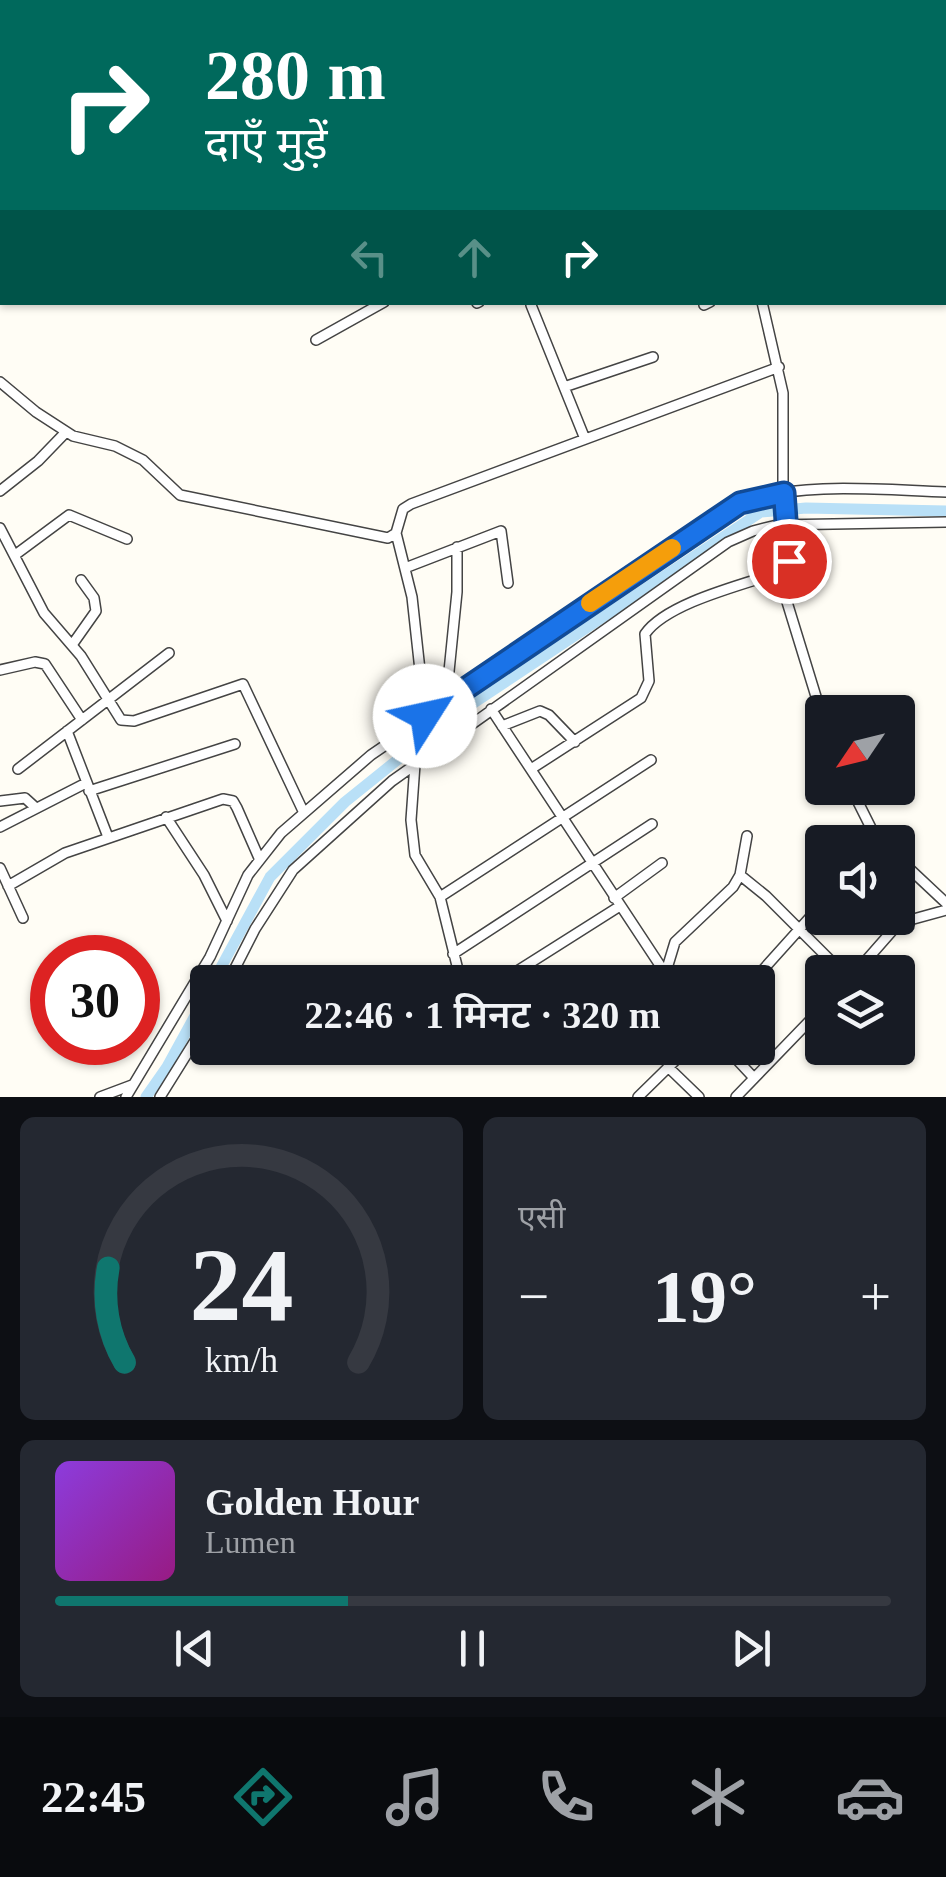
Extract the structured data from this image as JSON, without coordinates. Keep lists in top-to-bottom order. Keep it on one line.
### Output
{"north":"bottom left","page":{"turn":["280 m","दाएँ मुड़ें"],"limit":"30","trip":"22:46 · 1 मिनट · 320 m","tile":"एसी","heat":["−","19°","+"],"song":["Golden Hour","Lumen"],"tabs":"22:45","gauge":["24","km/h"]}}
